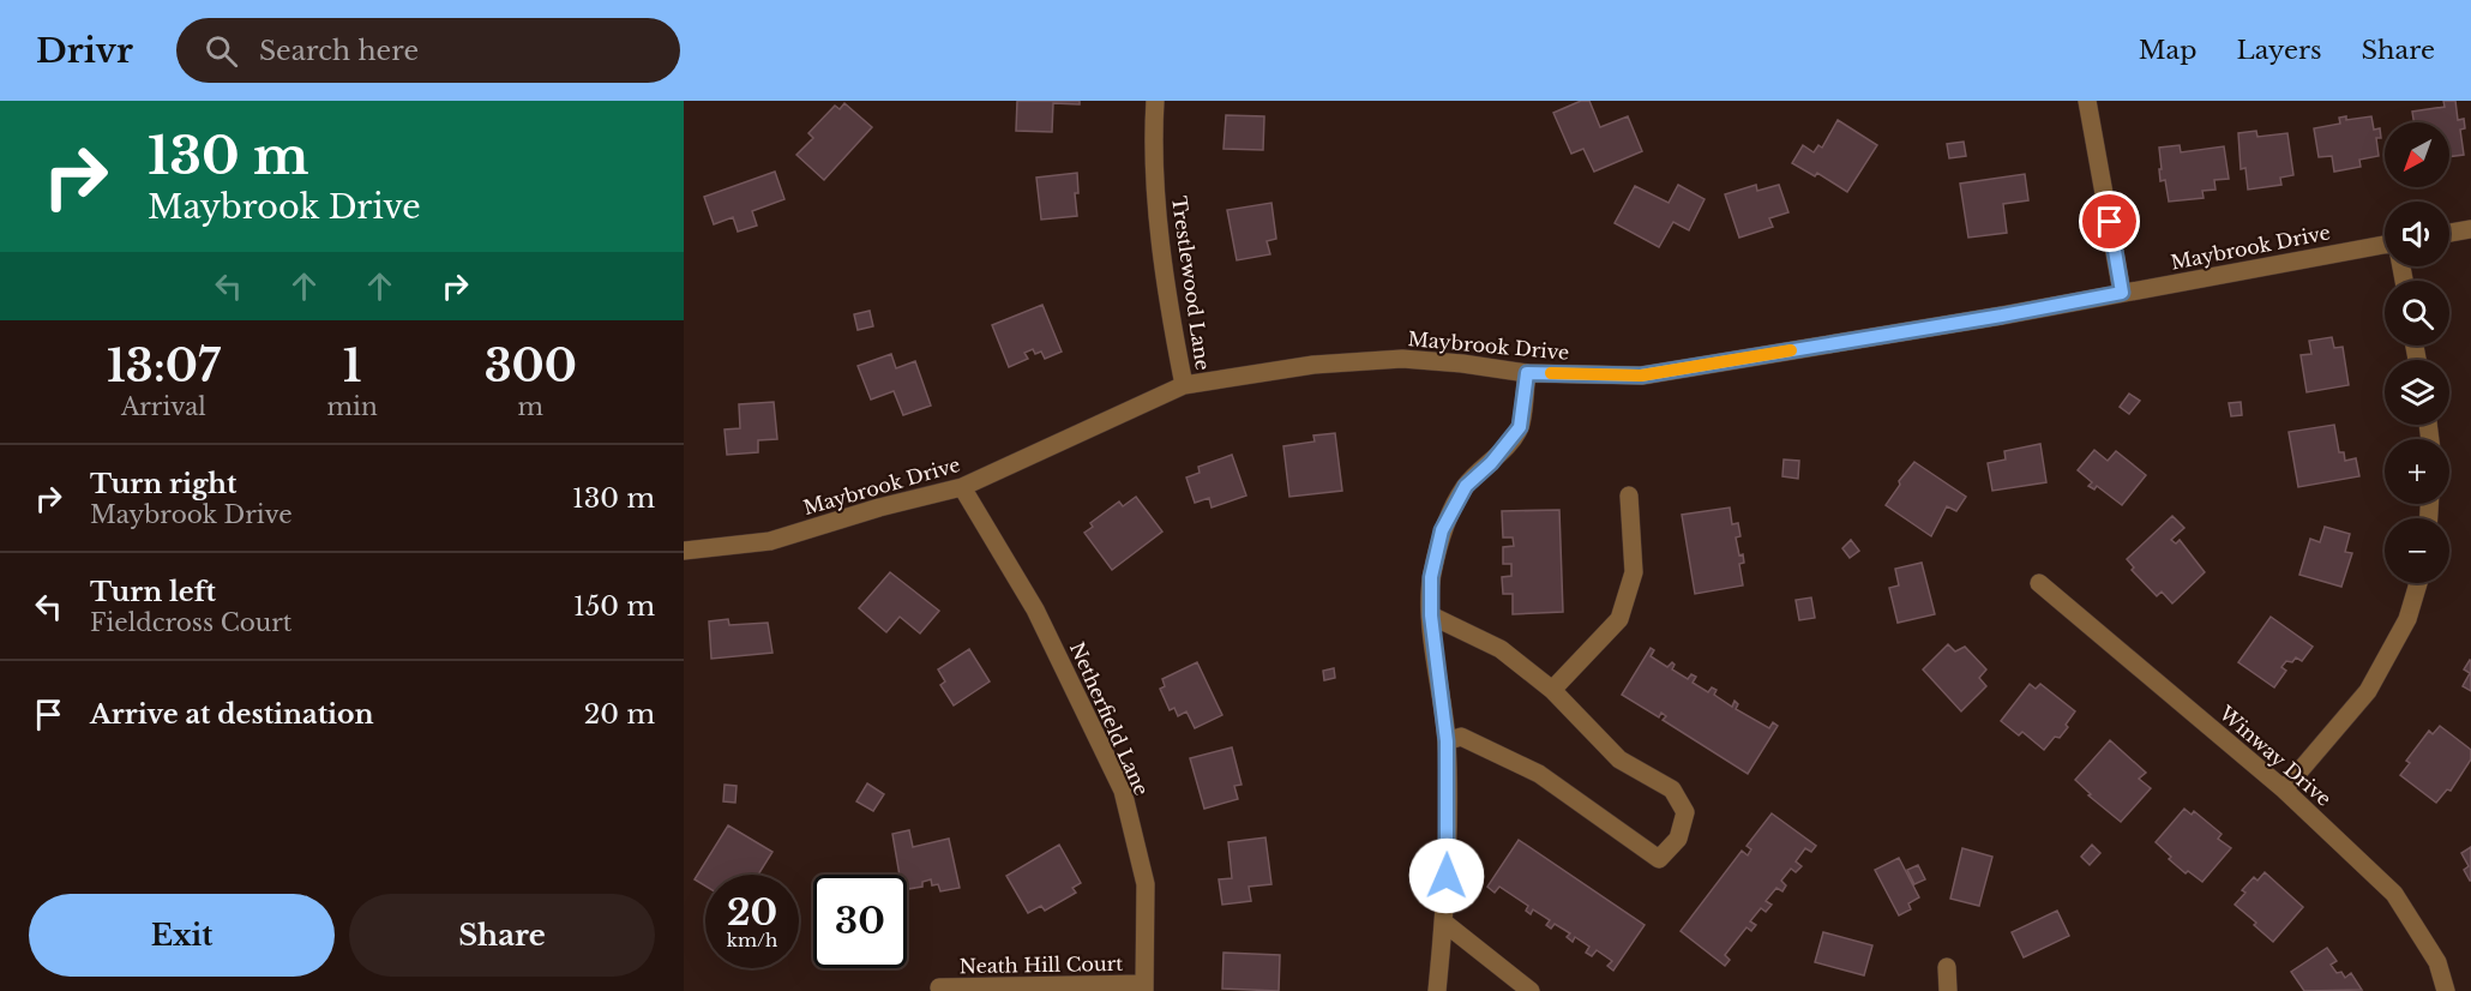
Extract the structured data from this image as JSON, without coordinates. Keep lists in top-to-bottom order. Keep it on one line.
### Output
{"streets":{"street":["Maybrook Drive","Trestlewood Lane","Netherfield Lane","Winway Drive","Neath Hill Court"]},"crossings":[["Maybrook Drive","Trestlewood Lane"],["Maybrook Drive","Netherfield Lane"],["Netherfield Lane","Neath Hill Court"]],"north":"bottom left","page":{"header":"Drivr","search":"Search here","nav":["Map","Layers","Share"],"turn":["130 m","Maybrook Drive"],"map_buttons":["+","−"],"eta":["13:07","Arrival","1","min","300","m"],"list":[{"name":"Turn right","note":"Maybrook Drive","value":"130 m"},{"name":"Turn left","note":"Fieldcross Court","value":"150 m"},{"name":"Arrive at destination","value":"20 m"}],"speed":"20 km/h","limit":"30","buttons":["Exit","Share"]}}
